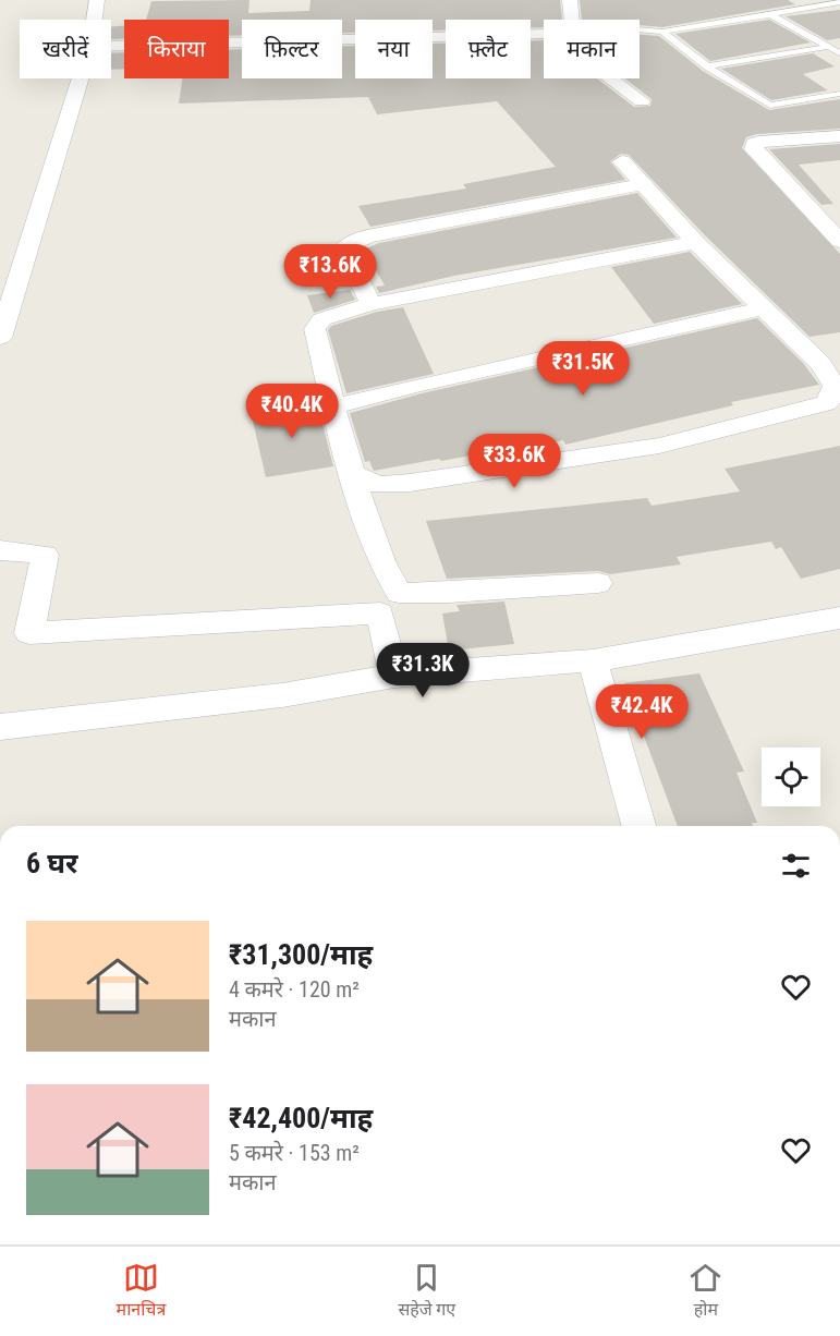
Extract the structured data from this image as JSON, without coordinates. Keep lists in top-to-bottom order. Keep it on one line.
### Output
{"page":{"chip":["खरीदें","किराया","फ़िल्टर","नया","फ़्लैट","मकान"],"price":["₹13.6K","₹31.5K","₹40.4K","₹33.6K","₹31.3K","₹42.4K"],"heading":"6 घर","list":[{"name":"₹31,300/माह","note":"4 कमरे · 120 m² · मकान"},{"name":"₹42,400/माह","note":"5 कमरे · 153 m² · मकान"}],"tabs":["मानचित्र","सहेजे गए","होम"]}}
